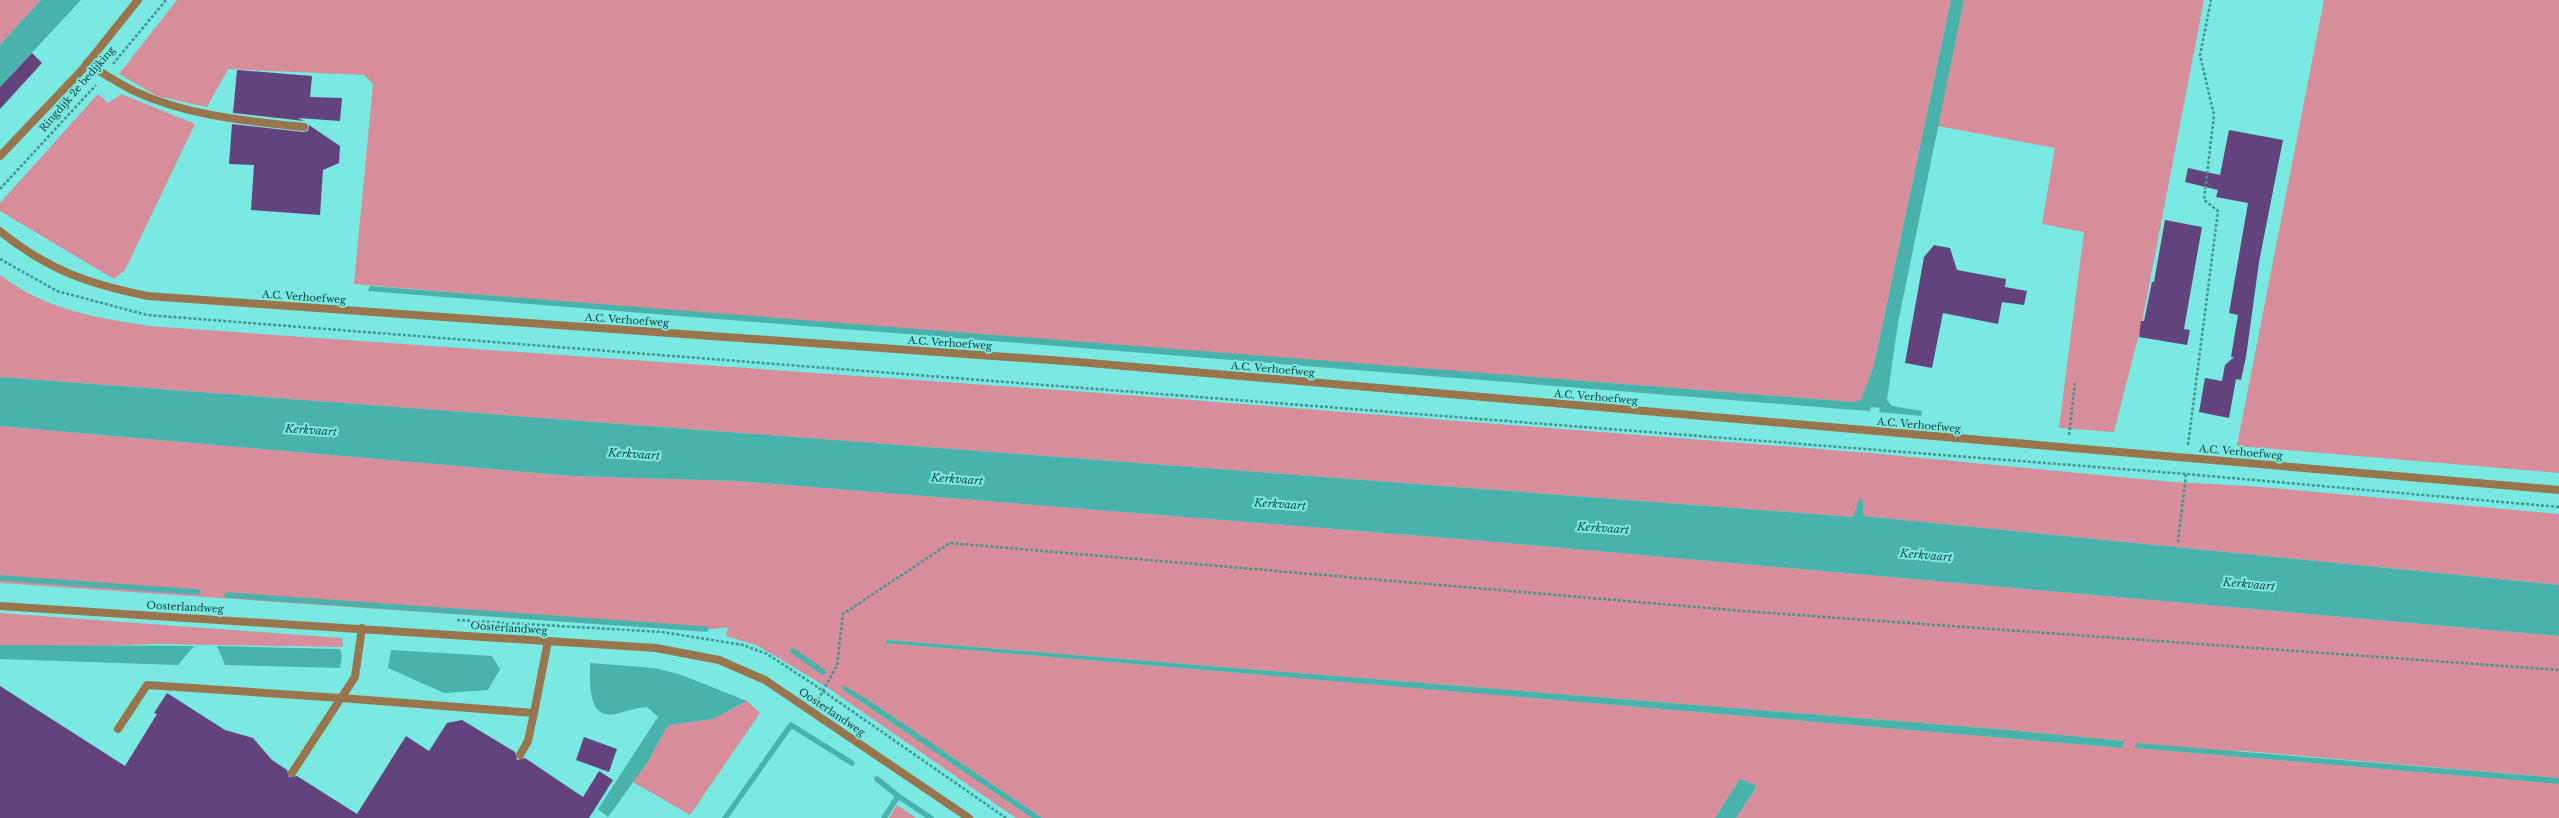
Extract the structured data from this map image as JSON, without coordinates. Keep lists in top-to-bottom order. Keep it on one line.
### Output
{"streets":{"street":["Ringdijk 2e bedijking","A.C. Verhoefweg","Oosterlandweg"]},"water":["Kerkvaart"]}
